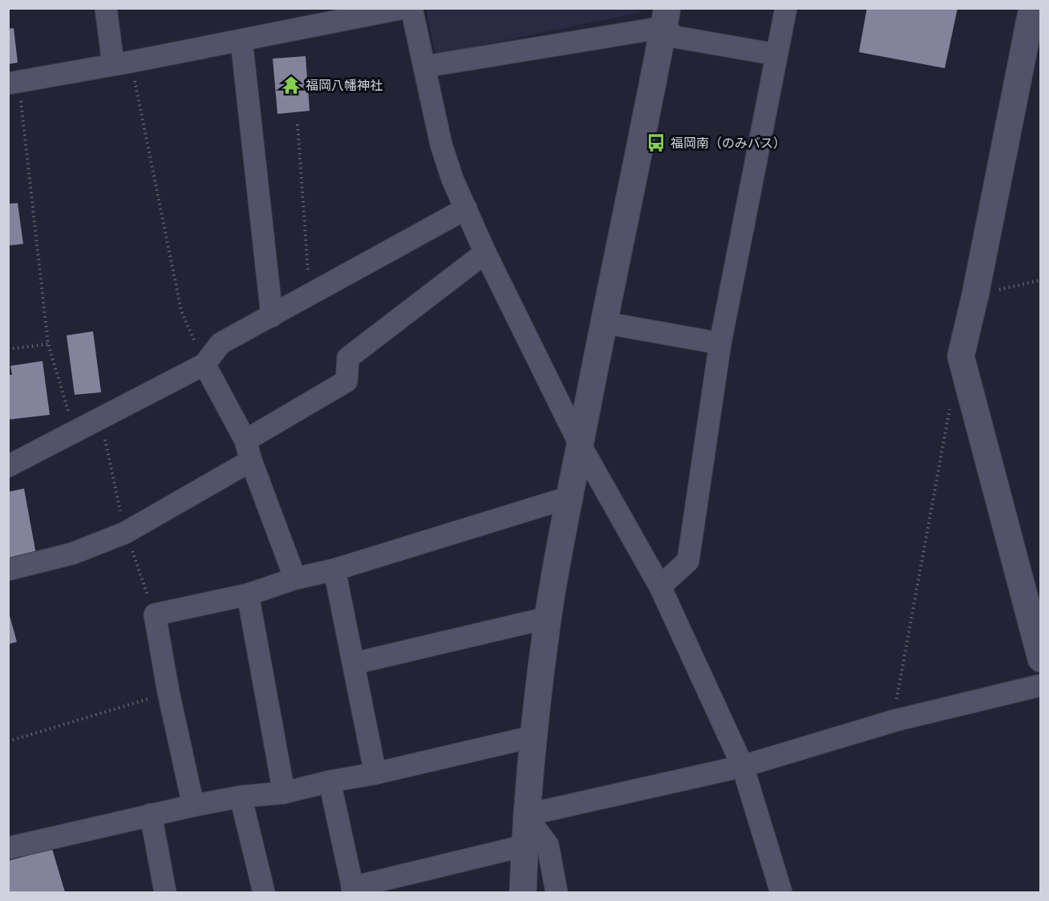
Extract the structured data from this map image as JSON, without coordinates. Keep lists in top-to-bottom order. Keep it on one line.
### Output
{"places":{"temple":["福岡八幡神社"],"bus stop":["福岡南（のみバス）"]}}
